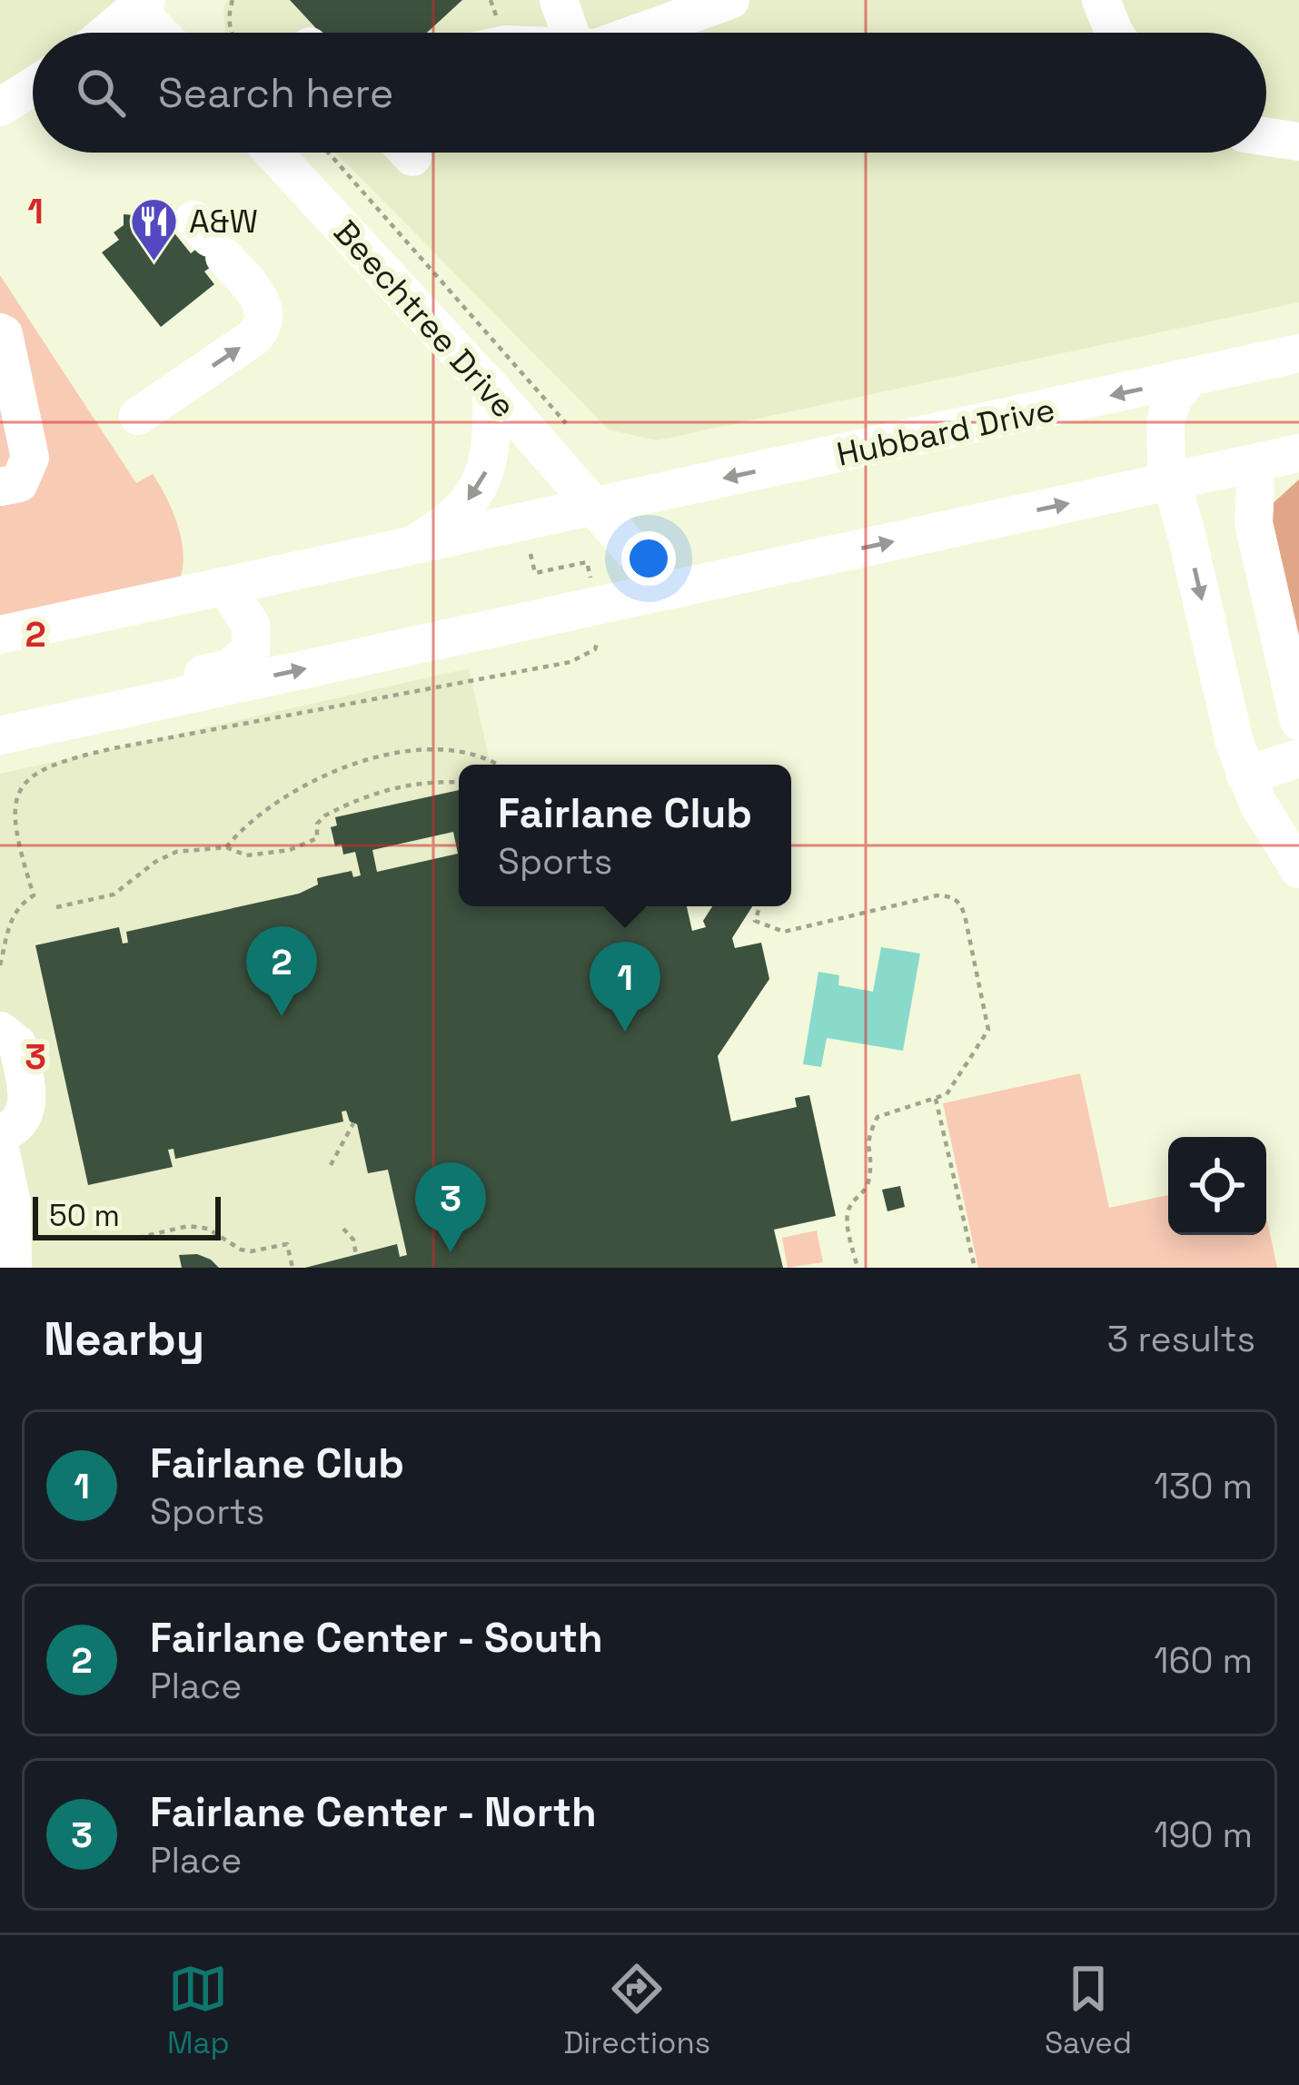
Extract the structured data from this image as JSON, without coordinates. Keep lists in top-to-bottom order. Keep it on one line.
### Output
{"streets":{"street":["Beechtree Drive","Hubbard Drive"]},"crossings":[["Beechtree Drive","Hubbard Drive"]],"places":{"restaurant":["A&W"]},"scale_bar":"50 m","page":{"search":"Search here","popup":["Fairlane Club","Sports"],"pins":["2","1","3"],"scale":"50 m","heading":["Nearby","3 results"],"list":[{"mark":"1","name":"Fairlane Club","note":"Sports","value":"130 m"},{"mark":"2","name":"Fairlane Center - South","note":"Place","value":"160 m"},{"mark":"3","name":"Fairlane Center - North","note":"Place","value":"190 m"}],"nav":["Map","Directions","Saved"]},"grid":{"rows":["1","2","3"]}}
